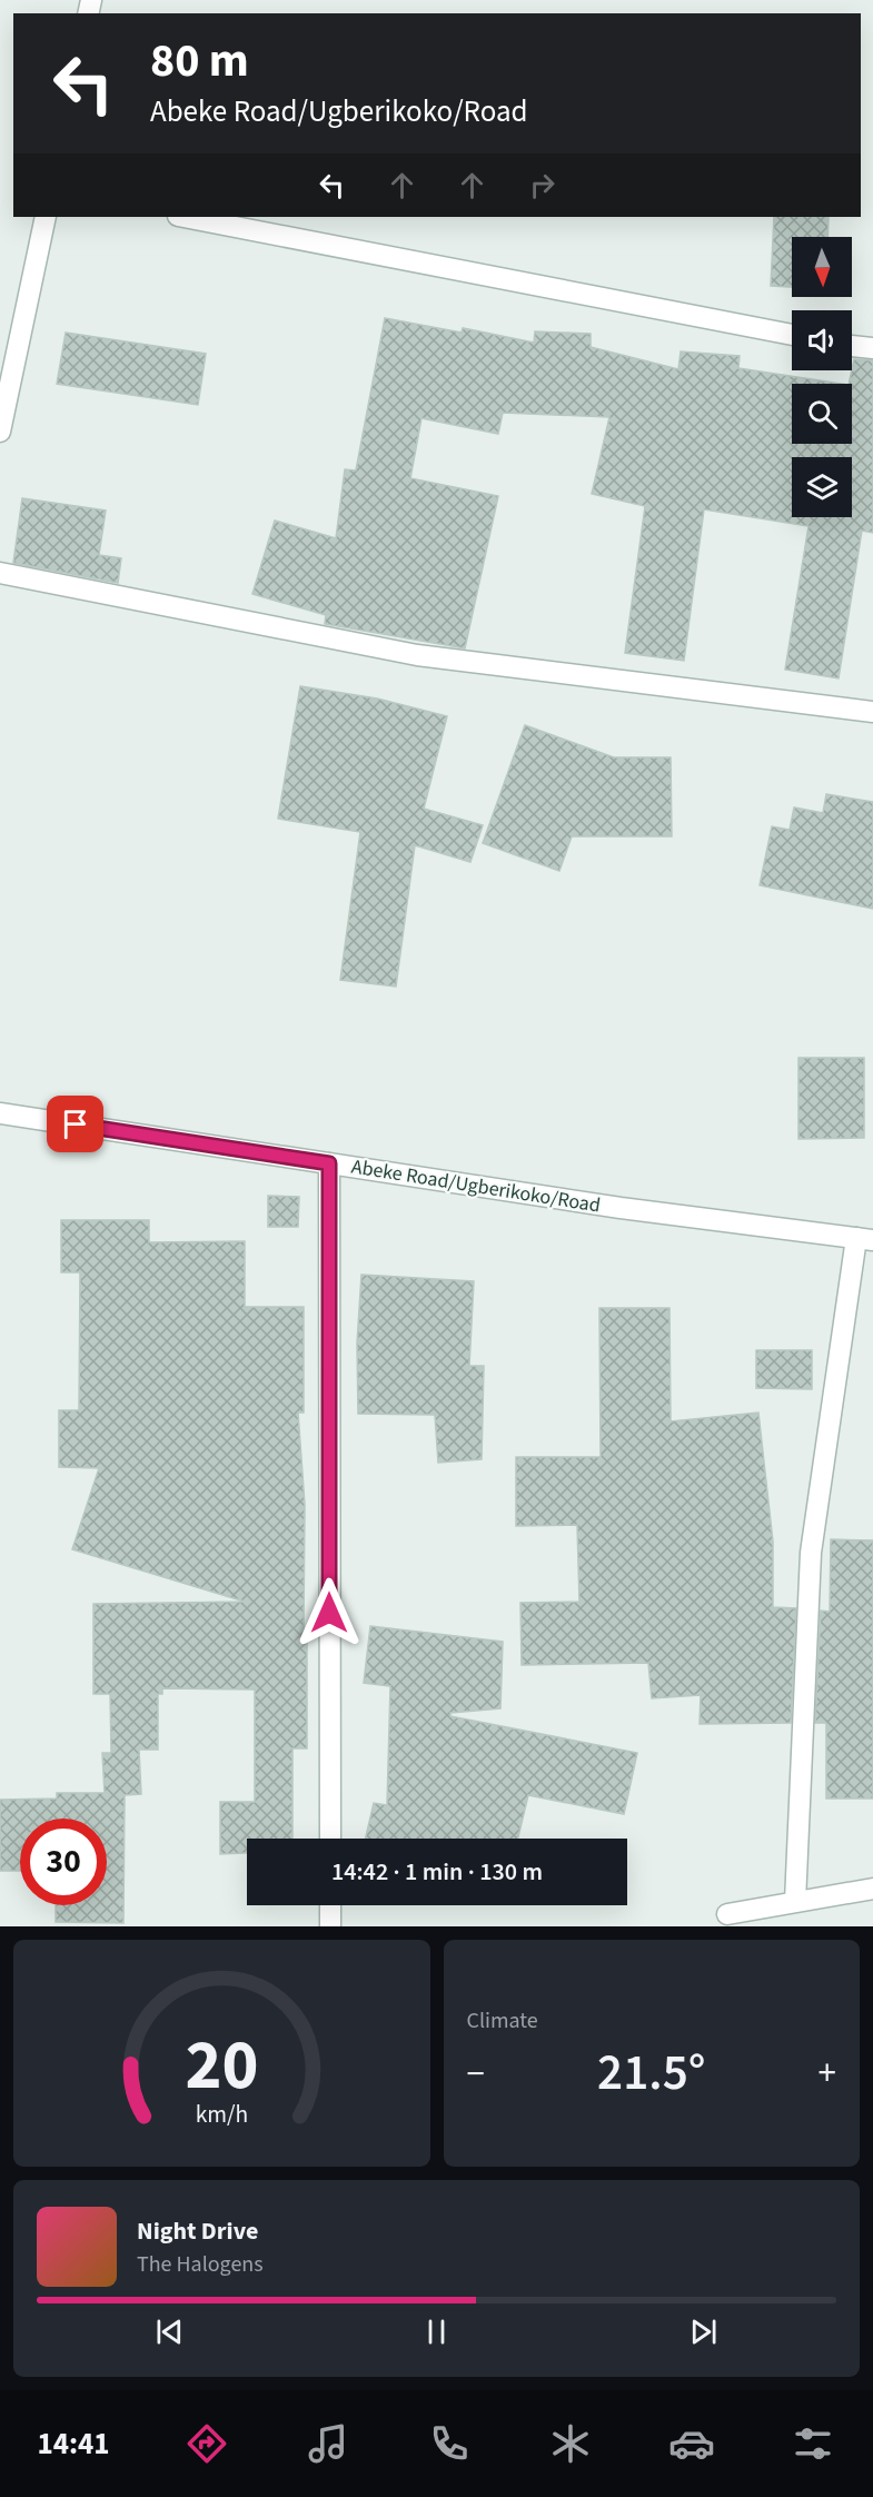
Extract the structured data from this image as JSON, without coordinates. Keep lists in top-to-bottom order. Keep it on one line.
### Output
{"streets":{"street":["Abeke Road/Ugberikoko/Road"]},"north":"bottom","page":{"turn":["80 m","Abeke Road/Ugberikoko/Road"],"limit":"30","trip":"14:42 · 1 min · 130 m","tile":"Climate","heat":["−","21.5°","+"],"song":["Night Drive","The Halogens"],"tabs":"14:41","gauge":["20","km/h"]}}
